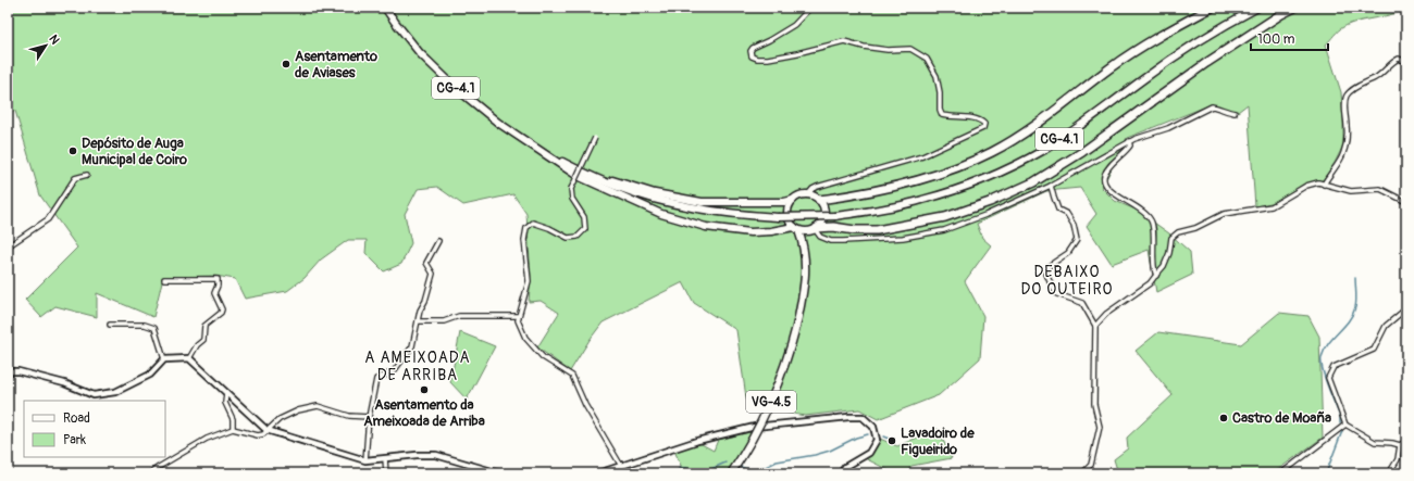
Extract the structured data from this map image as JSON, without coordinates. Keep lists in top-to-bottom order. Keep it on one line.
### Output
{"streets":{"highway":["CG-4.1","VG-4.5"]},"districts":["DEBAIXO DO OUTEIRO","A AMEIXOADA DE ARRIBA"],"places":["Asentamento de Aviases","Depósito de Auga Municipal de Coiro","Asentamento da Ameixoada de Arriba","Castro de Moaña","Lavadoiro de Figueirido"],"legend":["Road","Park"],"scale_bar":"100 m","north":"top right"}
